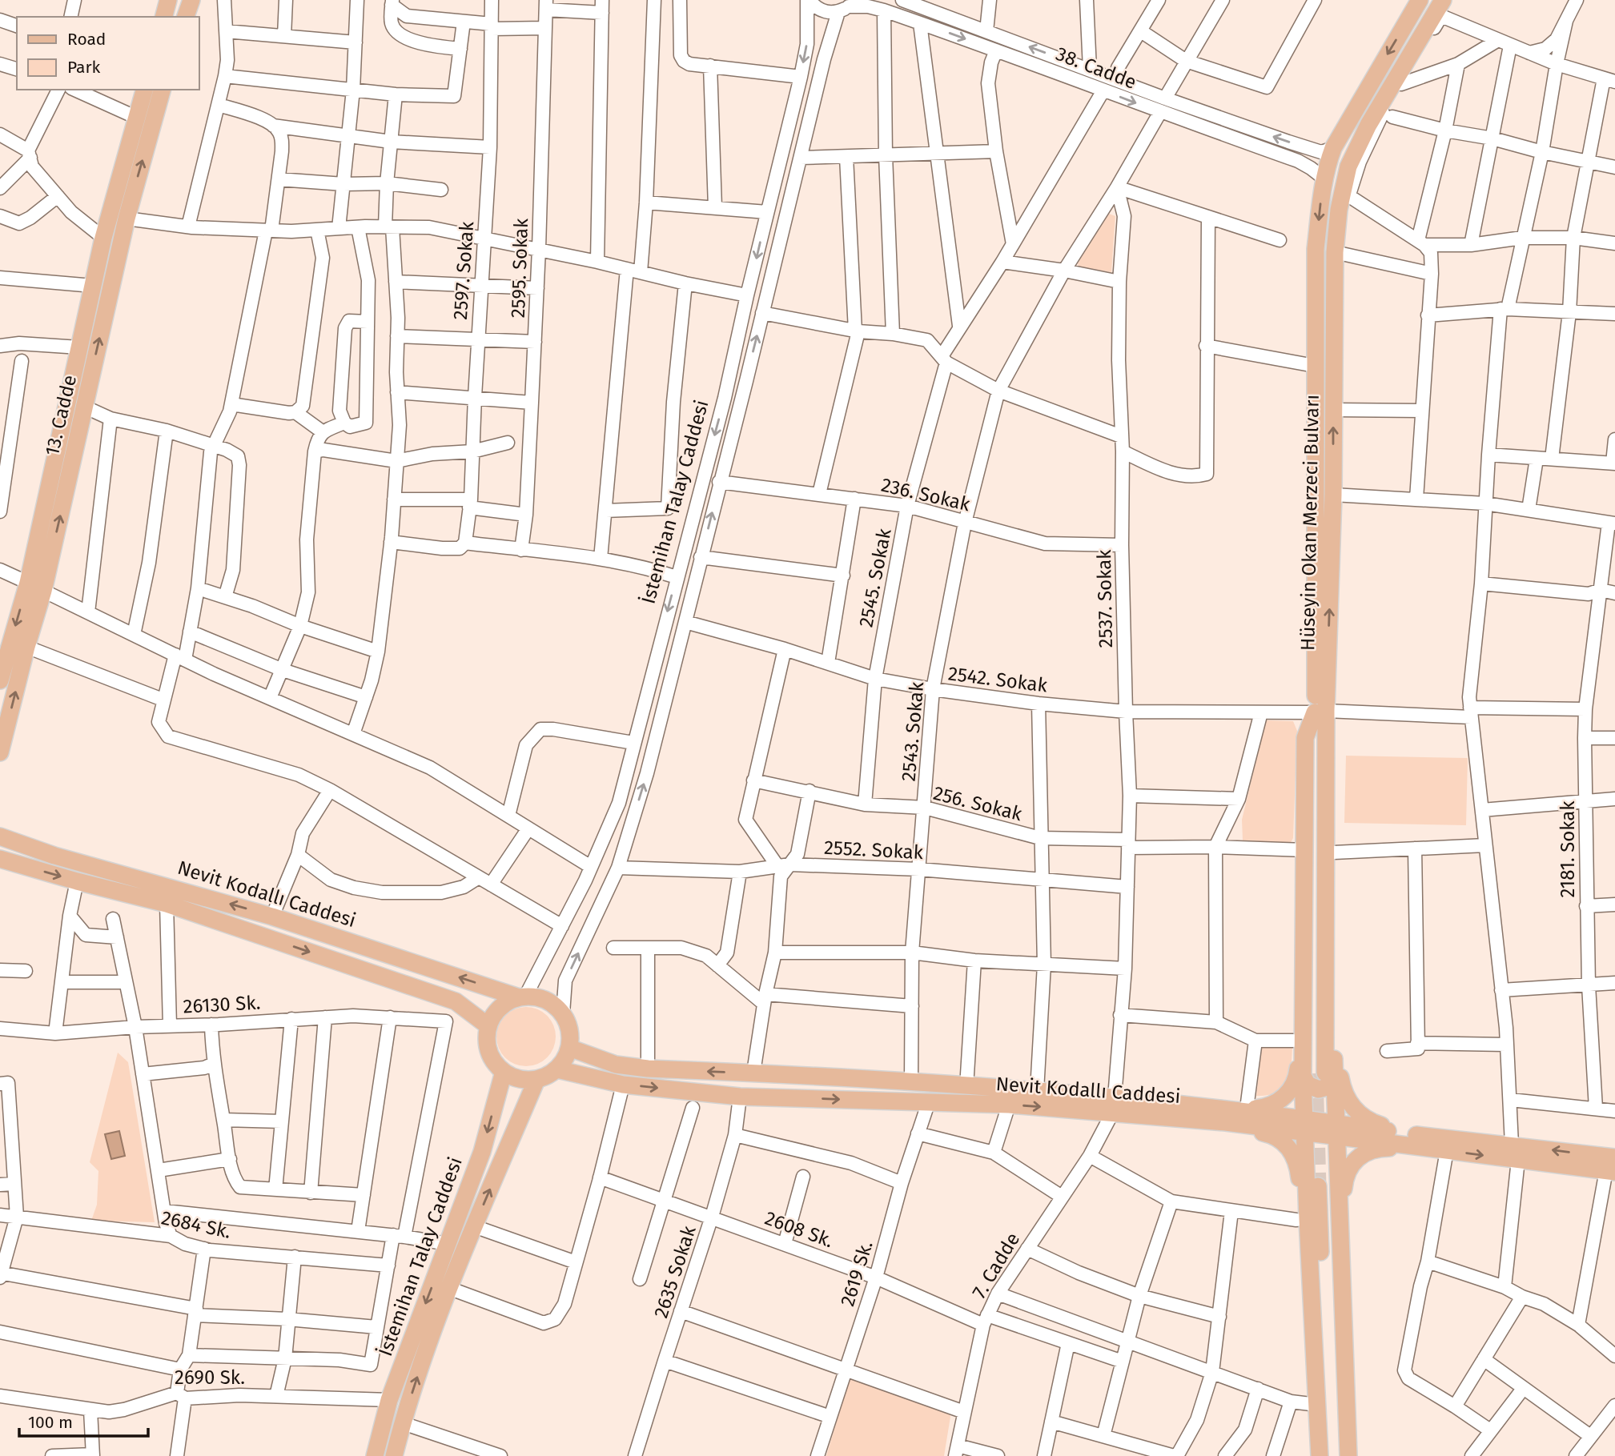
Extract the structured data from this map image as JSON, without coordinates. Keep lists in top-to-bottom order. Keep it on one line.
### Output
{"streets":{"main road":["13. Cadde","İstemihan Talay Caddesi","Hüseyin Okan Merzeci Bulvarı","Nevit Kodallı Caddesi"],"street":["38. Cadde","2595. Sokak","2597. Sokak","236. Sokak","2545. Sokak","2537. Sokak","2542. Sokak","2543. Sokak","256. Sokak","2181. Sokak","2552. Sokak","26130 Sk.","2684 Sk.","2608 Sk.","7. Cadde","2635 Sokak","2619 Sk.","2690 Sk."]},"crossings":[["38. Cadde","İstemihan Talay Caddesi"],["38. Cadde","Hüseyin Okan Merzeci Bulvarı"],["38. Cadde","2545. Sokak"],["236. Sokak","İstemihan Talay Caddesi"],["236. Sokak","2545. Sokak"],["236. Sokak","2537. Sokak"],["236. Sokak","2543. Sokak"],["İstemihan Talay Caddesi","2542. Sokak"],["İstemihan Talay Caddesi","2552. Sokak"],["İstemihan Talay Caddesi","Nevit Kodallı Caddesi"],["İstemihan Talay Caddesi","2690 Sk."],["Hüseyin Okan Merzeci Bulvarı","2542. Sokak"],["2545. Sokak","2542. Sokak"],["2545. Sokak","256. Sokak"],["2537. Sokak","2542. Sokak"],["2537. Sokak","2543. Sokak"],["2537. Sokak","256. Sokak"],["2537. Sokak","2552. Sokak"],["2537. Sokak","Nevit Kodallı Caddesi"],["2537. Sokak","7. Cadde"],["2542. Sokak","2543. Sokak"],["2542. Sokak","2181. Sokak"],["2543. Sokak","256. Sokak"],["2543. Sokak","2552. Sokak"],["2543. Sokak","Nevit Kodallı Caddesi"],["Nevit Kodallı Caddesi","7. Cadde"],["Nevit Kodallı Caddesi","2635 Sokak"],["Nevit Kodallı Caddesi","2619 Sk."],["2608 Sk.","7. Cadde"],["2608 Sk.","2635 Sokak"],["2608 Sk.","2619 Sk."]],"legend":["Road","Park"],"scale_bar":"100 m"}
